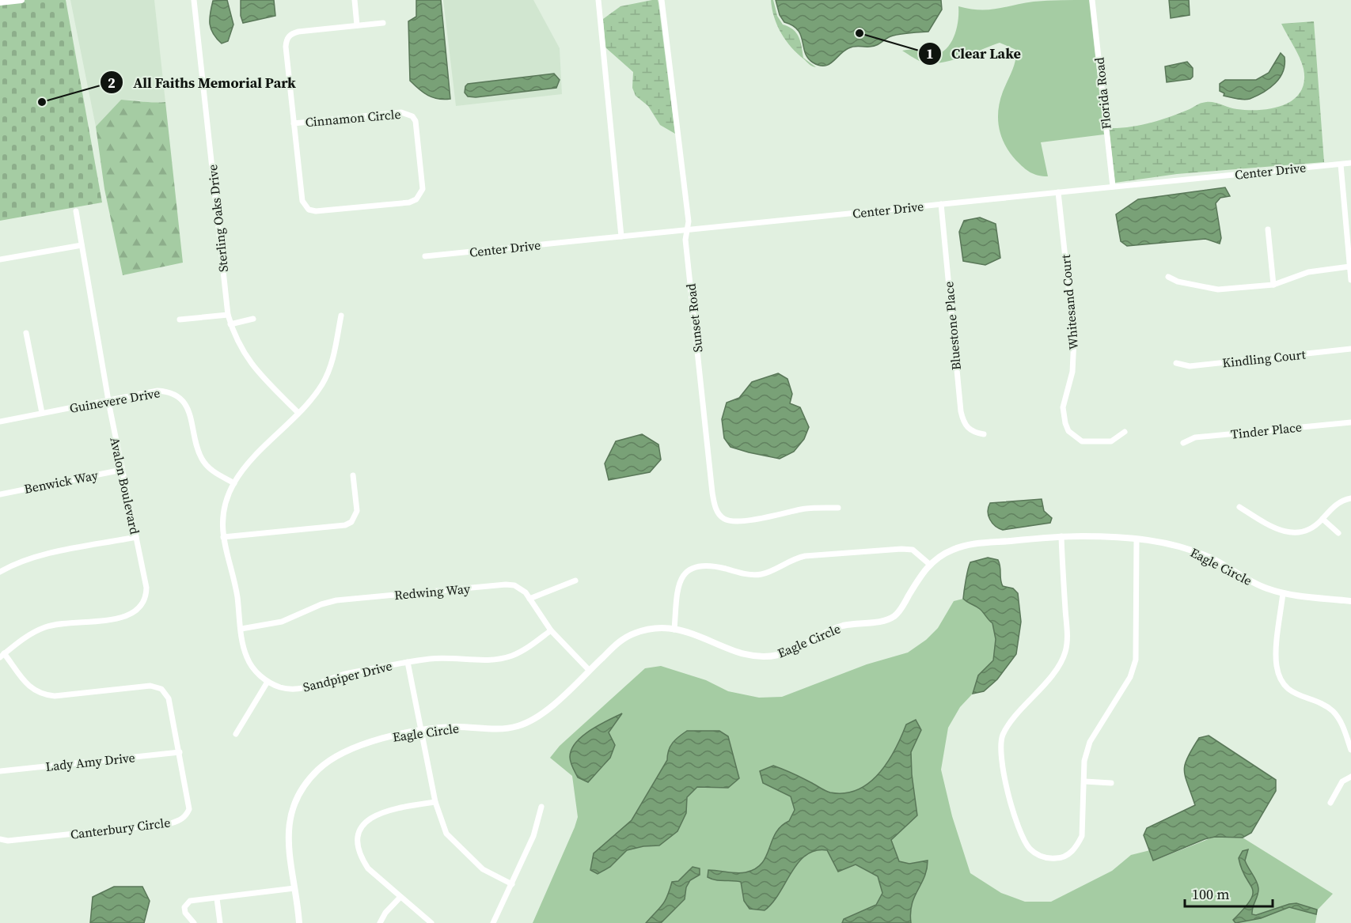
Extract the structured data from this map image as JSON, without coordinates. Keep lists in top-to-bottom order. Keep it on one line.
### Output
{"streets":{"street":["Florida Road","Cinnamon Circle","Center Drive","Sterling Oaks Drive","Whitesand Court","Sunset Road","Bluestone Place","Kindling Court","Guinevere Drive","Tinder Place","Benwick Way","Avalon Boulevard","Eagle Circle","Redwing Way","Sandpiper Drive","Lady Amy Drive","Canterbury Circle"]},"crossings":[["Florida Road","Center Drive"],["Center Drive","Whitesand Court"],["Center Drive","Sunset Road"],["Center Drive","Bluestone Place"],["Guinevere Drive","Avalon Boulevard"],["Benwick Way","Avalon Boulevard"],["Avalon Boulevard","Canterbury Circle"],["Eagle Circle","Redwing Way"],["Redwing Way","Sandpiper Drive"],["Lady Amy Drive","Canterbury Circle"]],"places":["Clear Lake","All Faiths Memorial Park"],"scale_bar":"100 m"}
